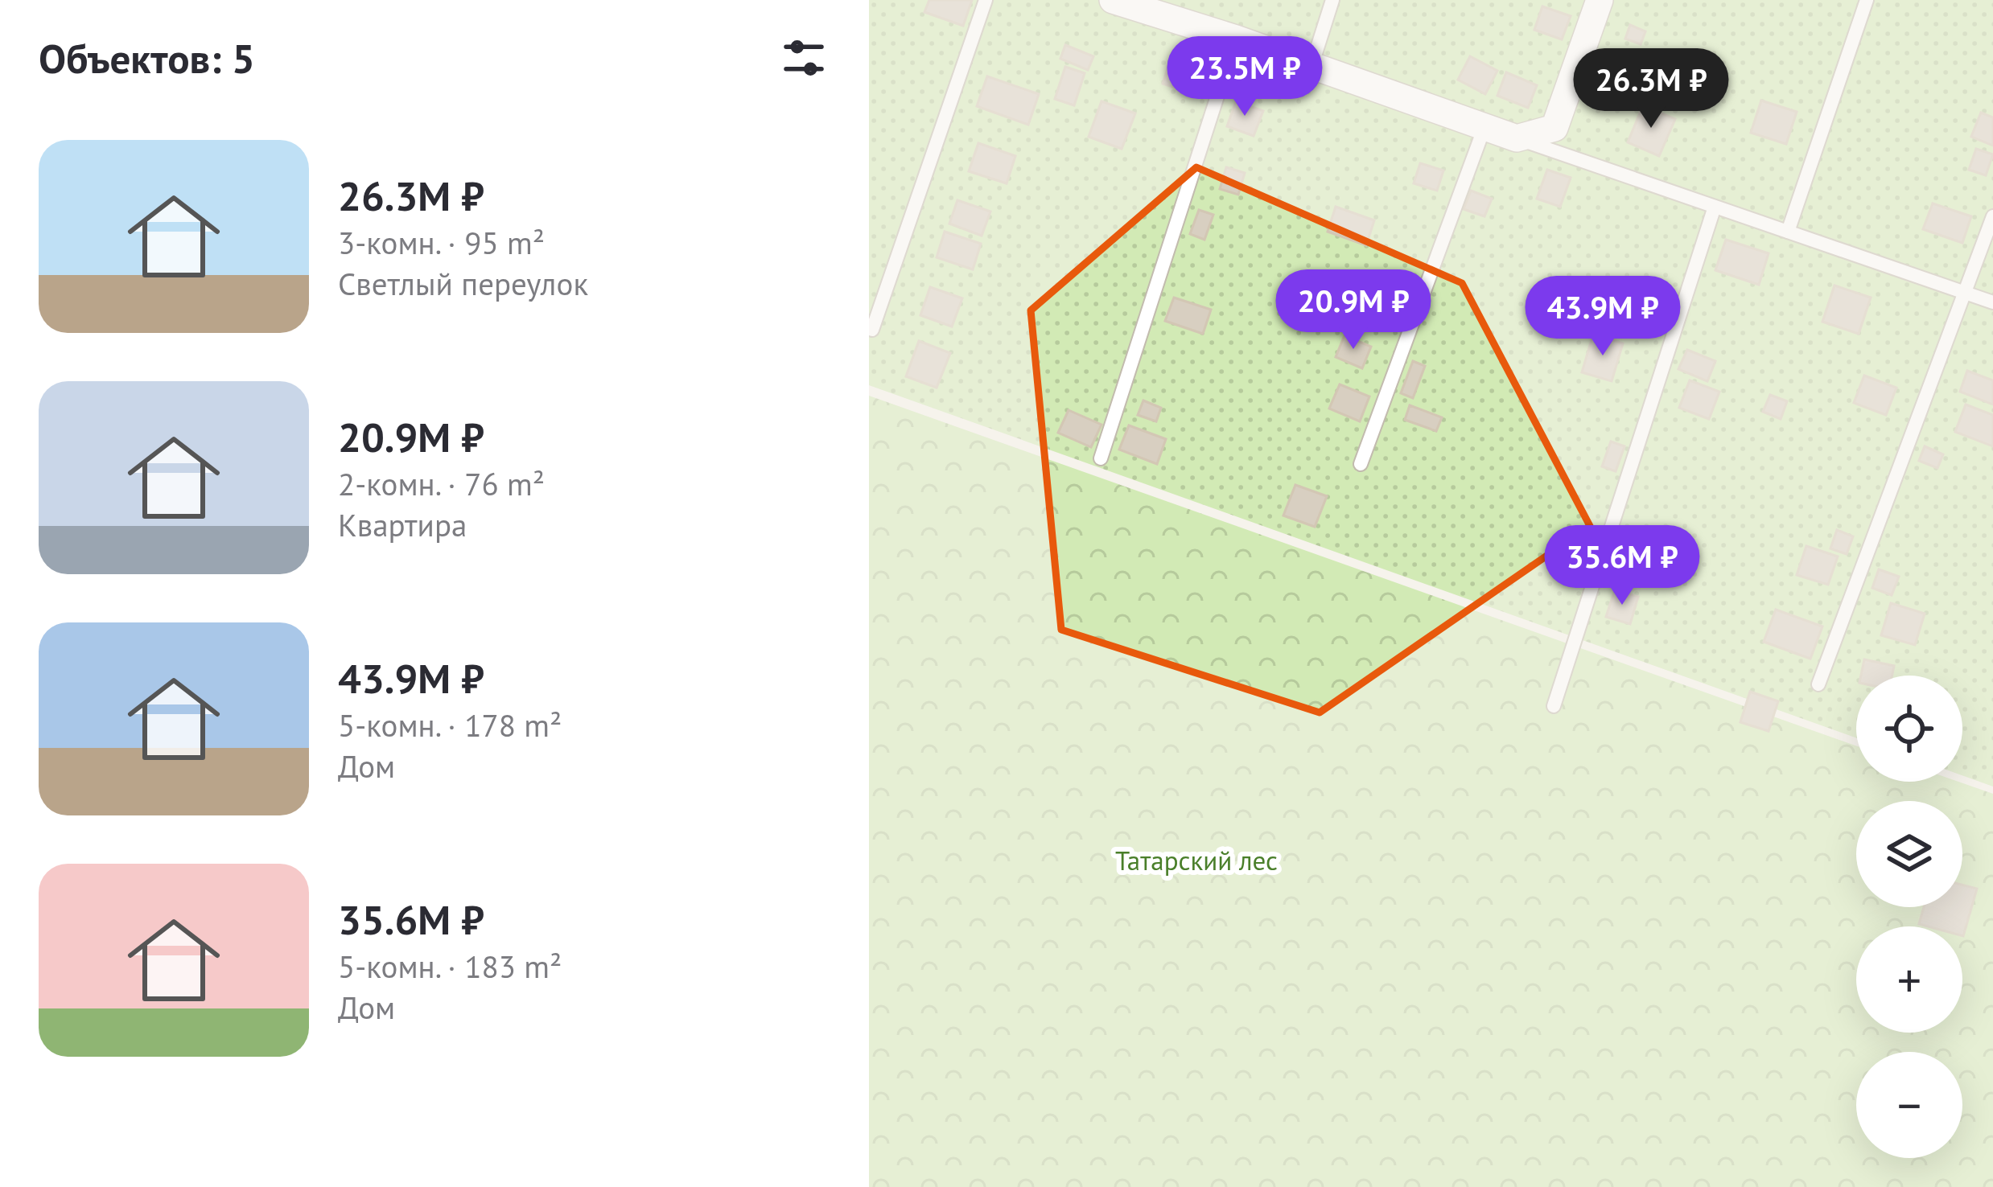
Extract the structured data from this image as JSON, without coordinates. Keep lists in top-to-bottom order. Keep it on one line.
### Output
{"parks":["Татарский лес"],"page":{"heading":"Объектов: 5","price":["23.5M ₽","26.3M ₽","20.9M ₽","43.9M ₽","35.6M ₽"],"list":[{"name":"26.3M ₽","note":"3-комн. · 95 m² · Светлый переулок"},{"name":"20.9M ₽","note":"2-комн. · 76 m² · Квартира"},{"name":"43.9M ₽","note":"5-комн. · 178 m² · Дом"},{"name":"35.6M ₽","note":"5-комн. · 183 m² · Дом"}],"map_buttons":["+","−"]}}
